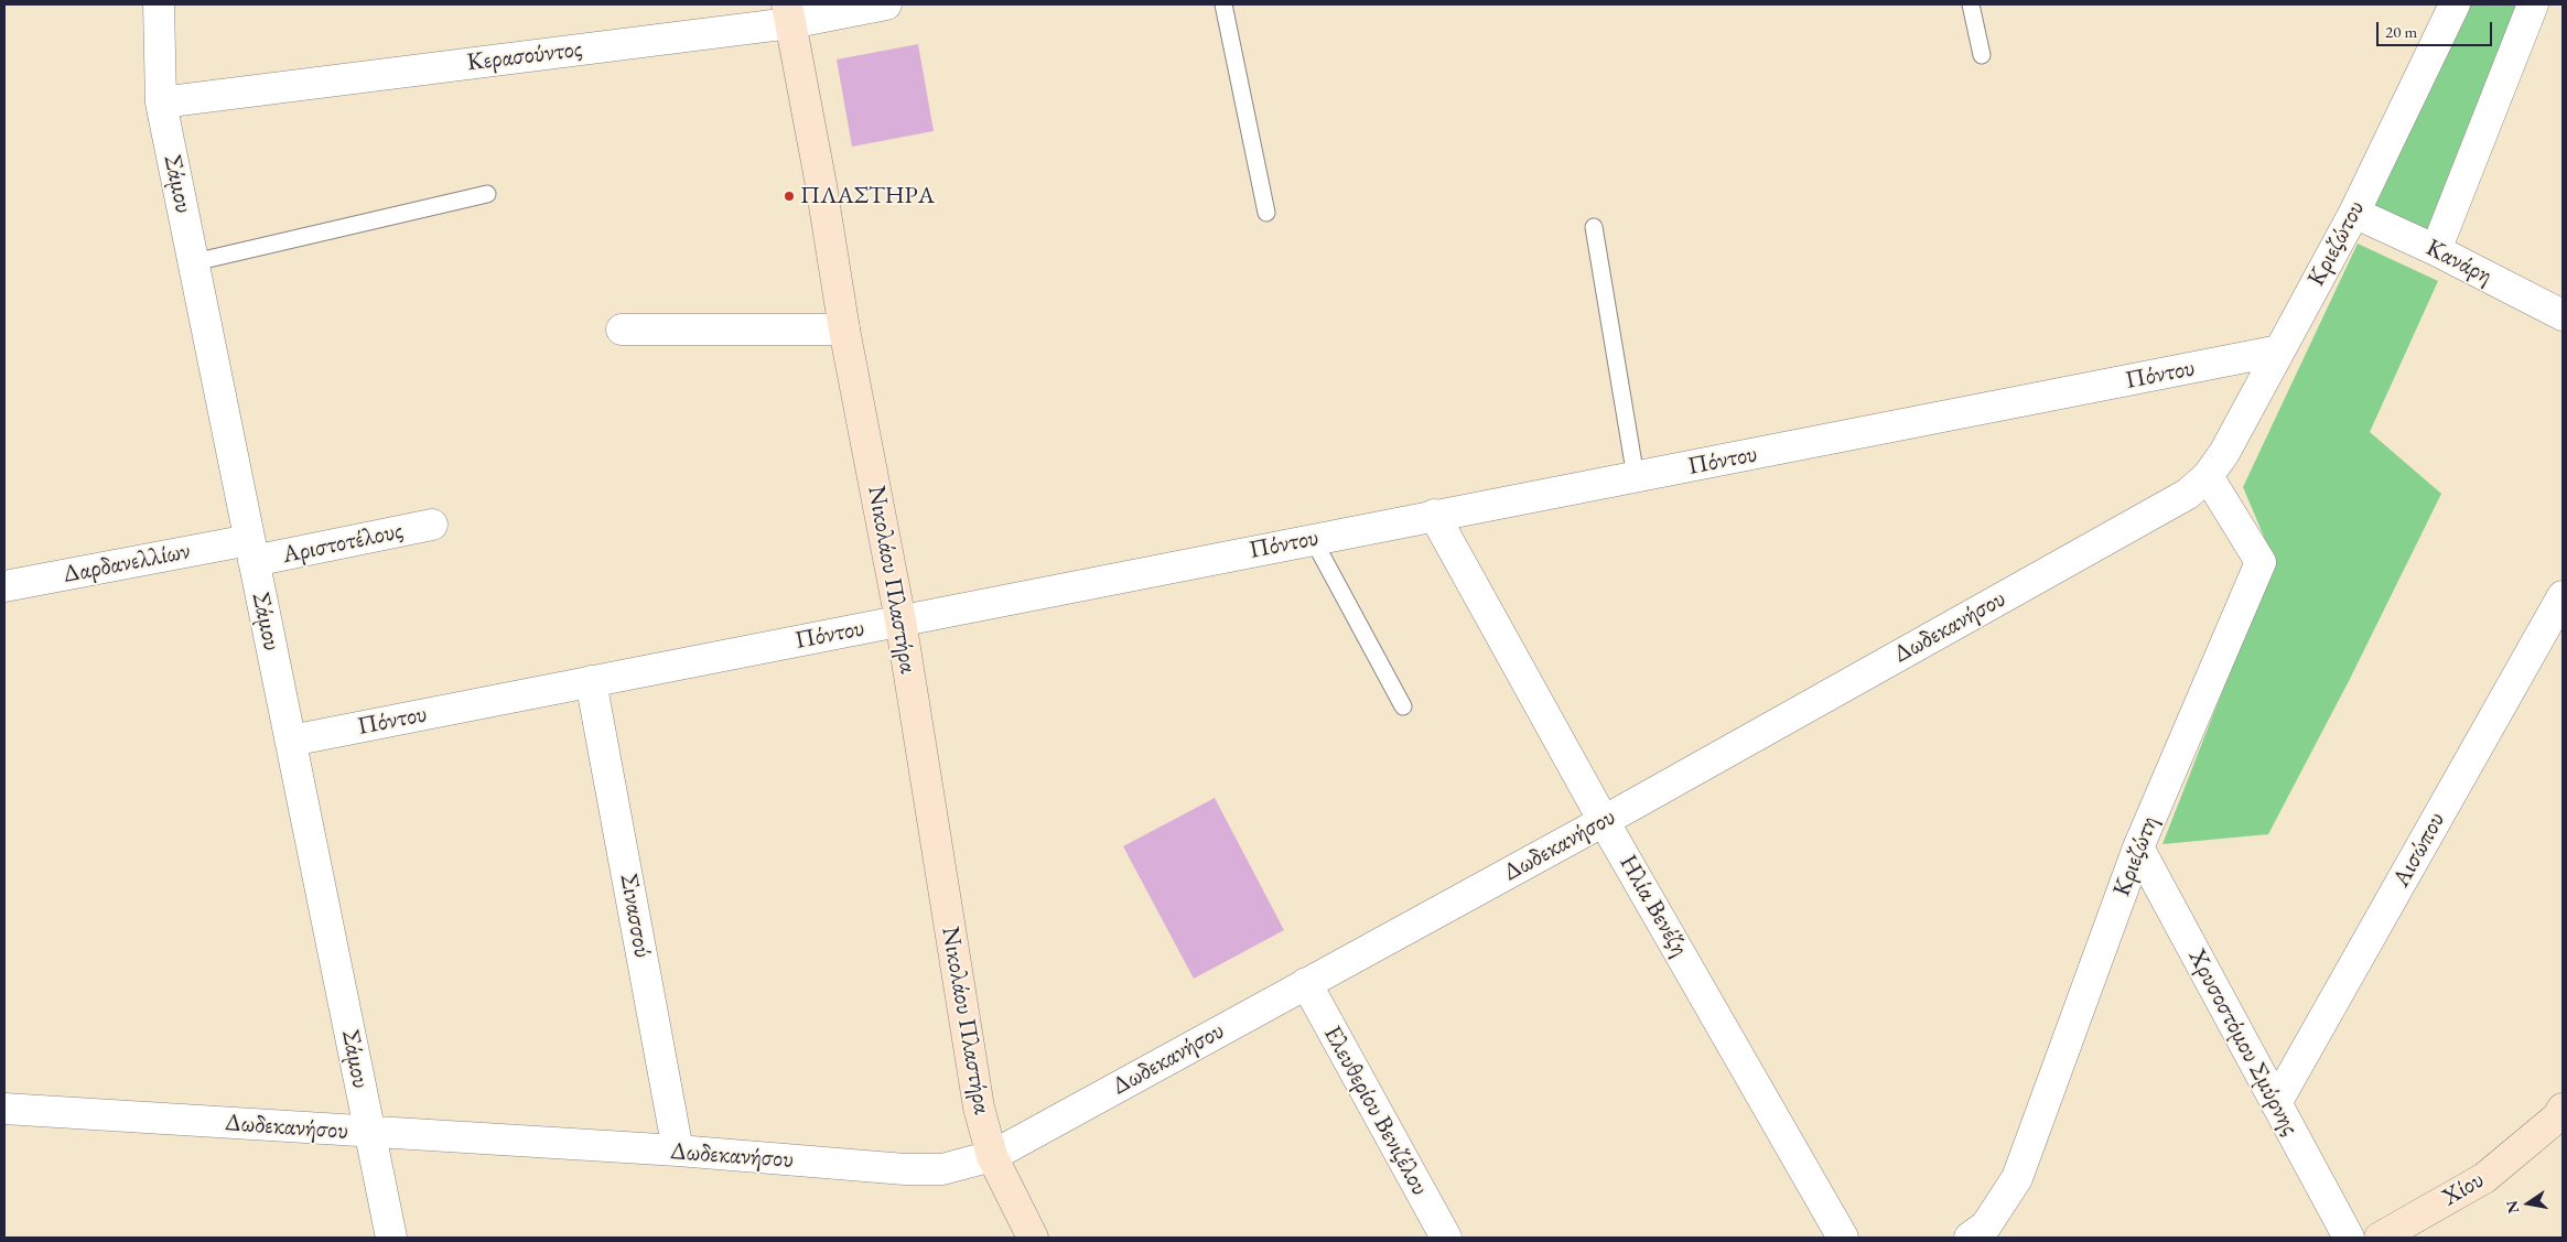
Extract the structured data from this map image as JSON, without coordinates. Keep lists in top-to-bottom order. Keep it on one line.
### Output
{"streets":{"street":["Κερασούντος","Σάμου","Κριεζώτου","Κανάρη","Πόντου","Αριστοτέλους","Δαρδανελλίων","Νικολάου Πλαστήρα","Δωδεκανήσου","Αισώπου","Κριεζώτη","Ηλία Βενέζη","Σινασσού","Χρυσοστόμου Σμύρνης","Ελευθερίου Βενιζέλου","Χίου"]},"crossings":[["Κερασούντος","Σάμου"],["Κερασούντος","Νικολάου Πλαστήρα"],["Σάμου","Πόντου"],["Σάμου","Αριστοτέλους"],["Σάμου","Δαρδανελλίων"],["Σάμου","Δωδεκανήσου"],["Κριεζώτου","Κανάρη"],["Κριεζώτου","Πόντου"],["Κριεζώτου","Δωδεκανήσου"],["Κριεζώτου","Κριεζώτη"],["Πόντου","Νικολάου Πλαστήρα"],["Πόντου","Ηλία Βενέζη"],["Πόντου","Σινασσού"],["Αριστοτέλους","Δαρδανελλίων"],["Νικολάου Πλαστήρα","Δωδεκανήσου"],["Δωδεκανήσου","Κριεζώτη"],["Δωδεκανήσου","Ηλία Βενέζη"],["Δωδεκανήσου","Σινασσού"],["Δωδεκανήσου","Ελευθερίου Βενιζέλου"],["Αισώπου","Χρυσοστόμου Σμύρνης"],["Κριεζώτη","Χρυσοστόμου Σμύρνης"]],"places":["ΠΛΑΣΤΗΡΑ"],"scale_bar":"20 m","north":"left"}
